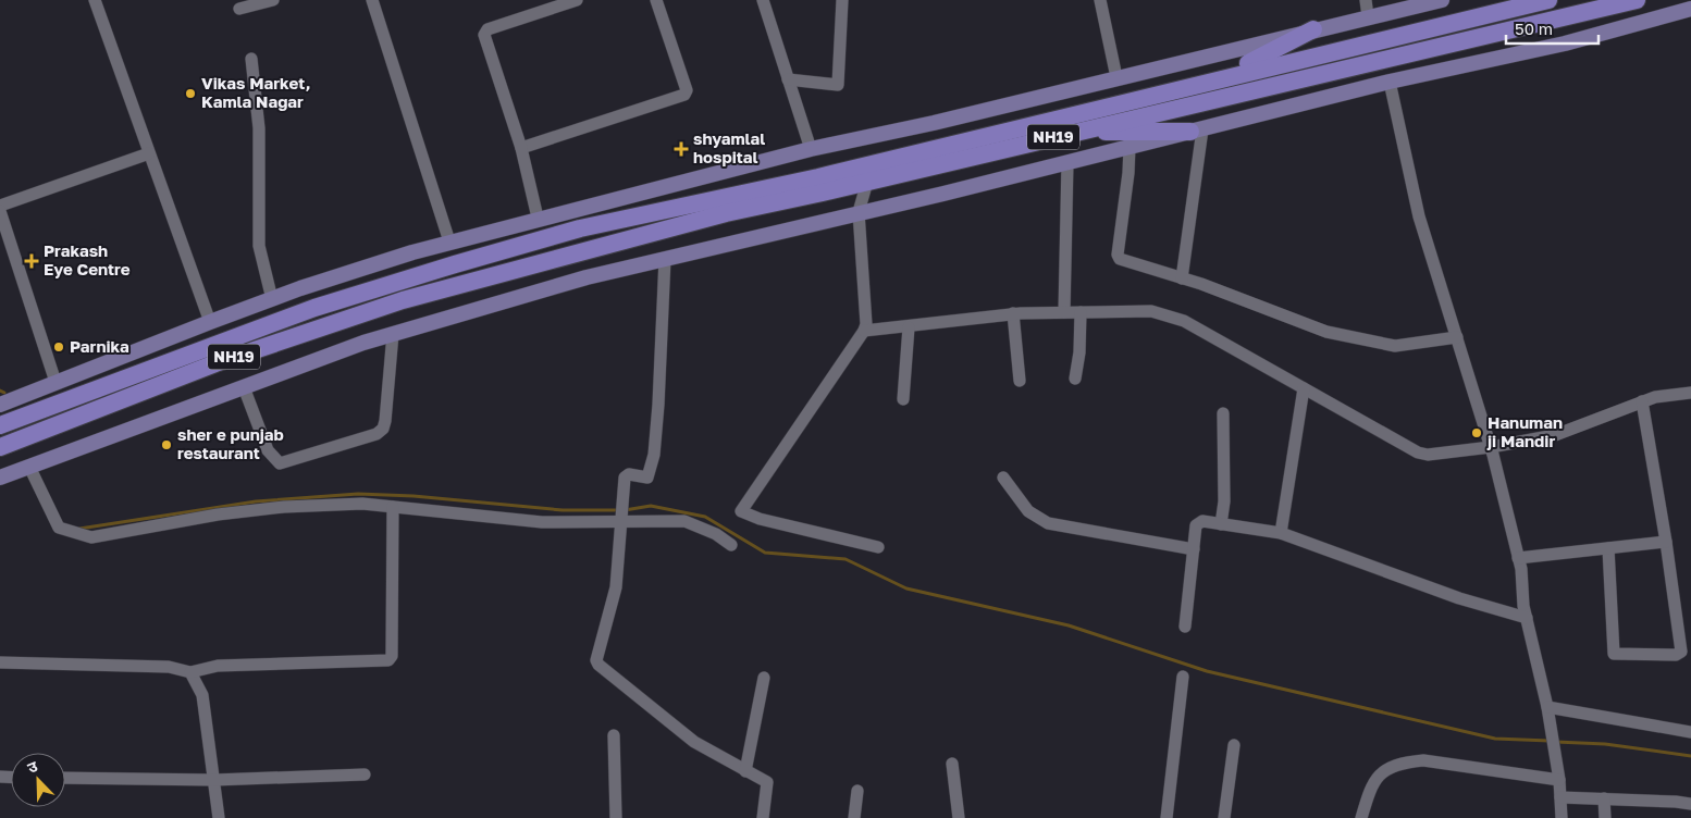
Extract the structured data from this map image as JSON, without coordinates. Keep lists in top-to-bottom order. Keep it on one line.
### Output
{"streets":{"highway":["NH19"]},"places":{"other":["Vikas Market, Kamla Nagar","Parnika","Hanuman ji Mandir","sher e punjab restaurant"],"health":["shyamlal hospital","Prakash Eye Centre"]},"scale_bar":"50 m","north":"top left"}
